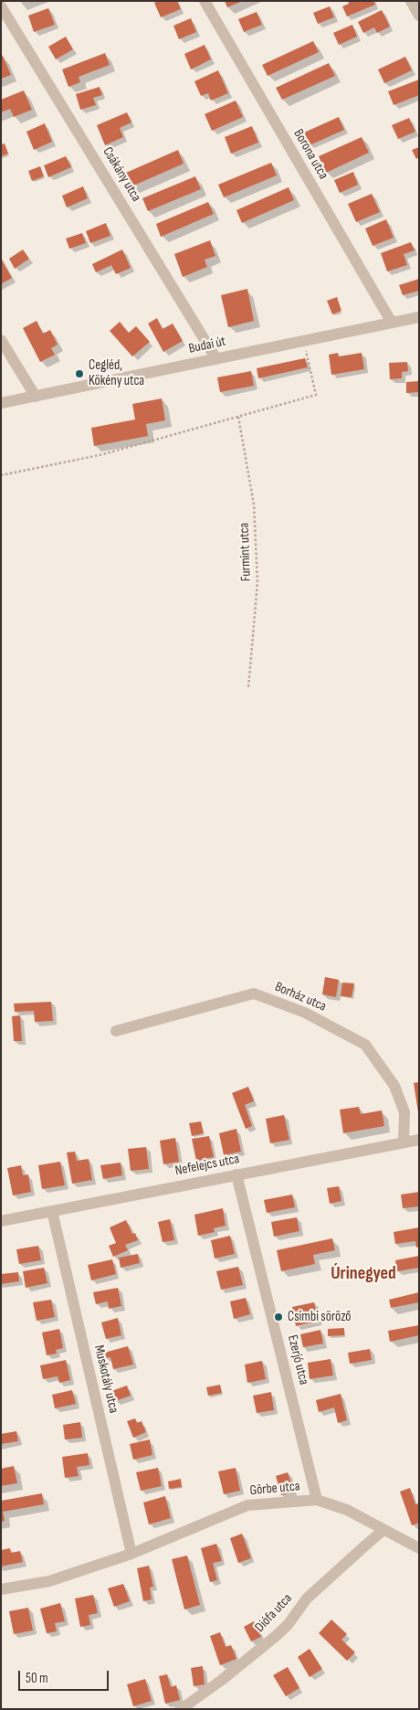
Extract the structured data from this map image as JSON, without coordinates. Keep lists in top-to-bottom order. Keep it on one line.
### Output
{"streets":{"street":["Borona utca","Csákány utca","Budai út","Borház utca","Nefelejcs utca","Ezerjó utca","Muskotály utca","Görbe utca","Diófa utca"],"path":["Furmint utca"]},"crossings":[["Borona utca","Budai út"],["Csákány utca","Budai út"],["Borház utca","Nefelejcs utca"],["Nefelejcs utca","Ezerjó utca"],["Nefelejcs utca","Muskotály utca"],["Ezerjó utca","Görbe utca"],["Muskotály utca","Görbe utca"],["Görbe utca","Diófa utca"]],"districts":["Úrinegyed"],"places":["Cegléd, Kökény utca","Csimbi söröző"],"scale_bar":"50 m"}
